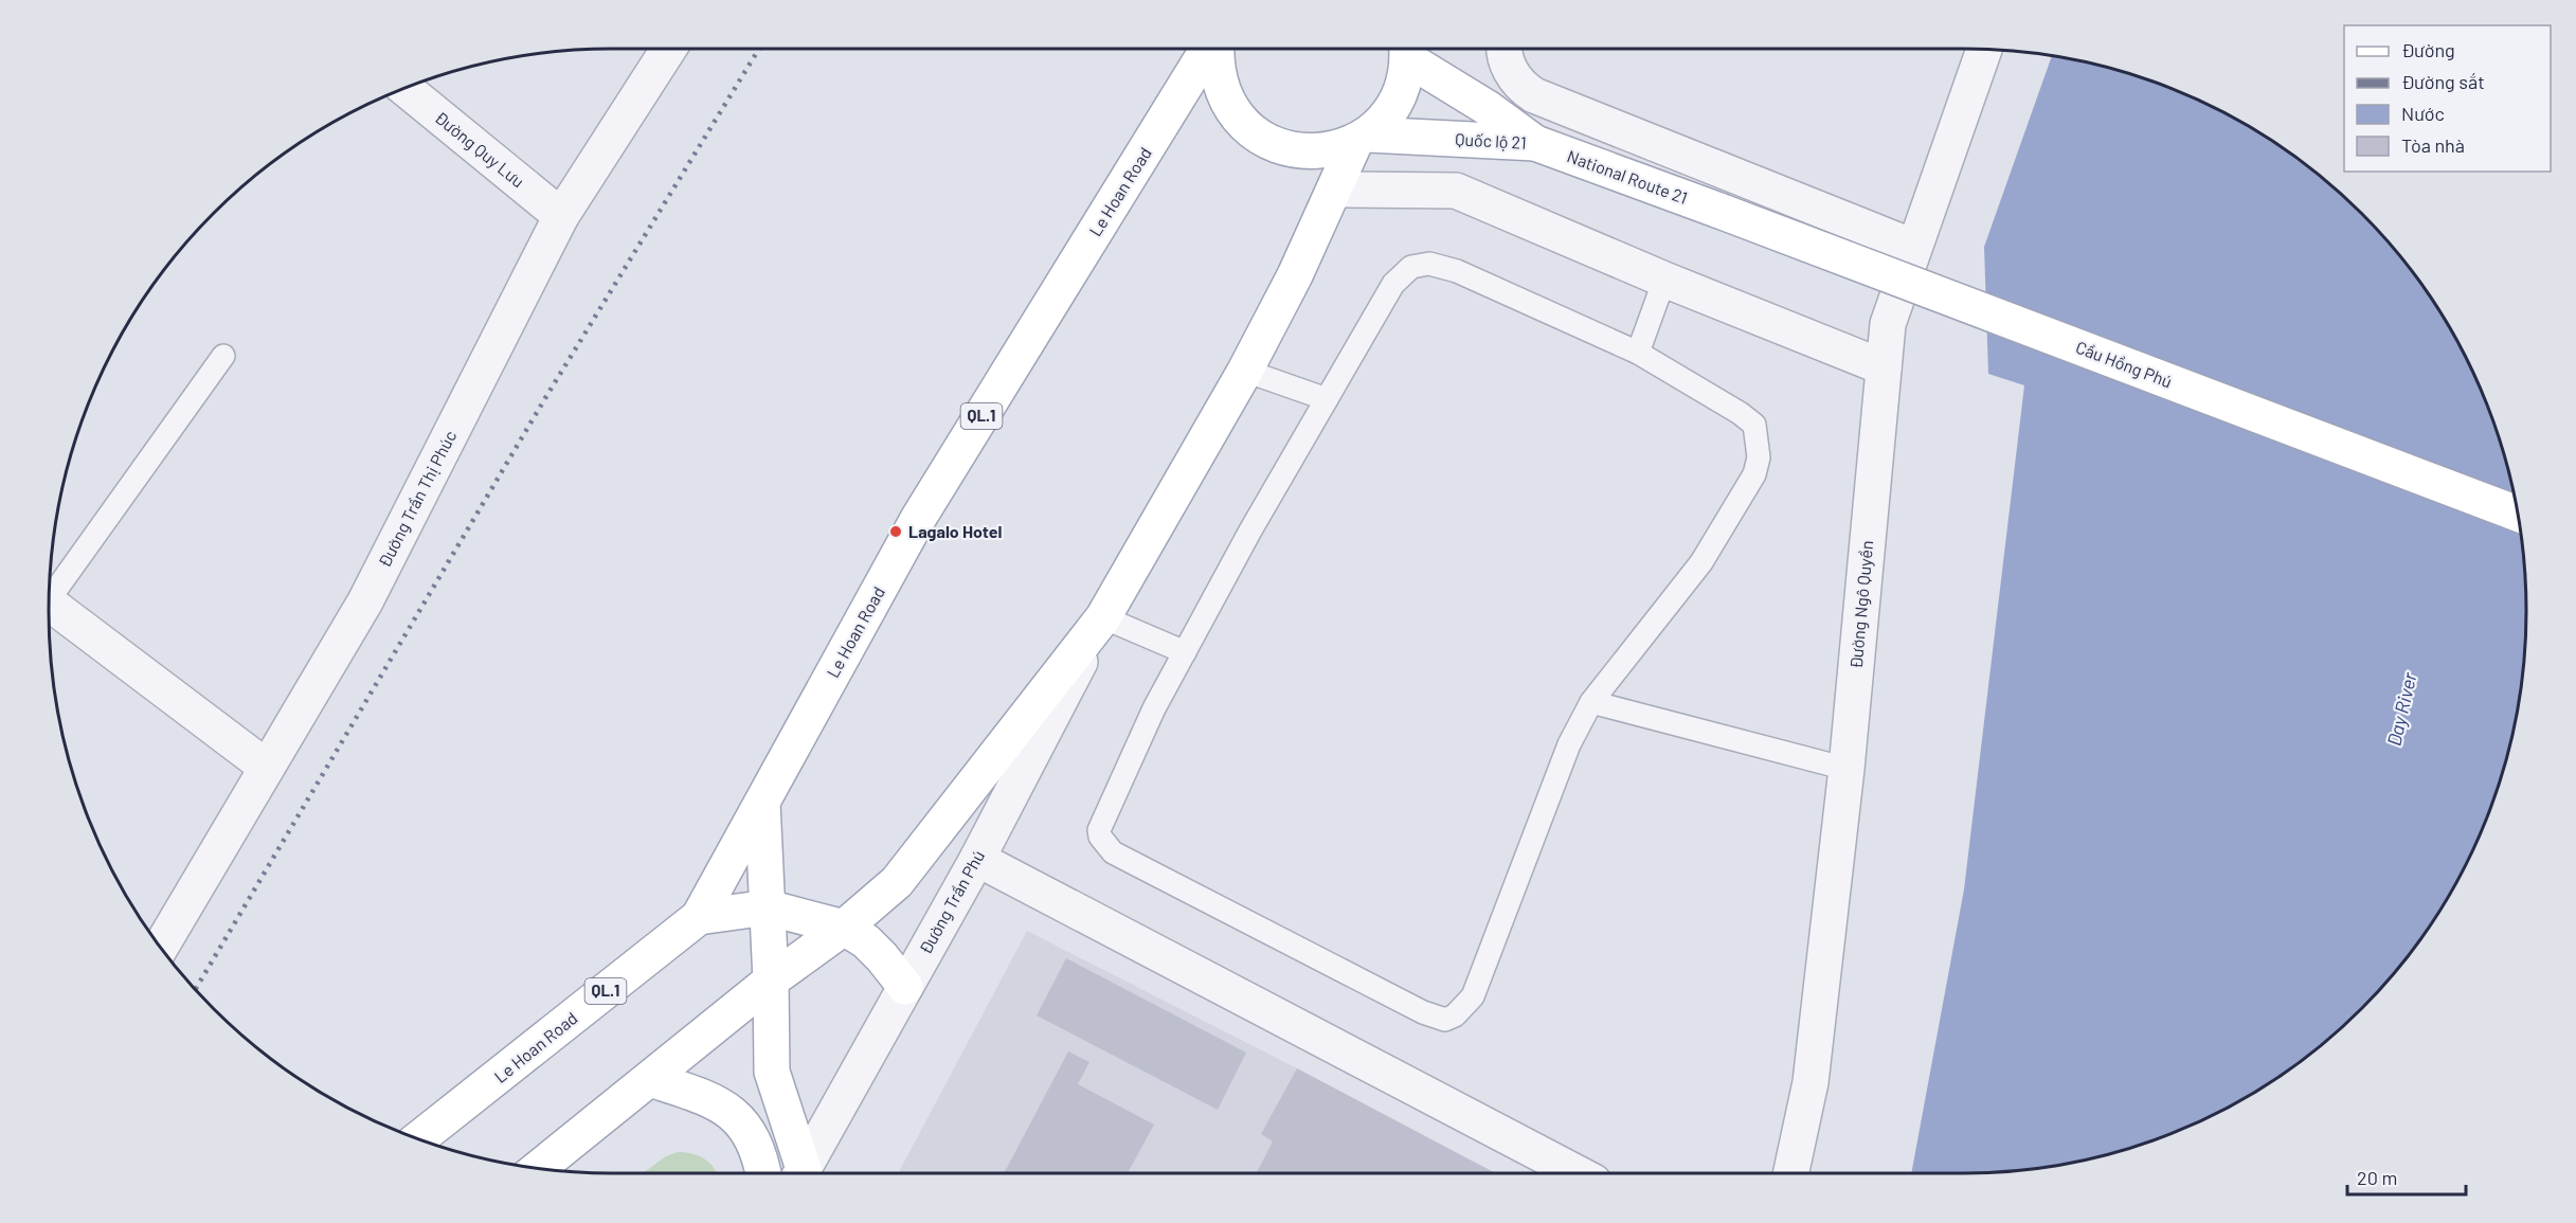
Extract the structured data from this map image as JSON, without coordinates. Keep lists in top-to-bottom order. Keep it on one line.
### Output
{"streets":{"main road":["Quốc lộ 21","National Route 21","Le Hoan Road","Cầu Hồng Phú","QL.1"],"street":["Đường Quy Lưu","Đường Trần Thị Phúc","Đường Ngô Quyền","Đường Trần Phú"]},"crossings":[["Quốc lộ 21","National Route 21"],["Đường Quy Lưu","Đường Trần Thị Phúc"],["National Route 21","Cầu Hồng Phú"]],"water":["Day River"],"places":["Lagalo Hotel"],"legend":["Đường","Đường sắt","Nước","Tòa nhà"],"scale_bar":"20 m"}
